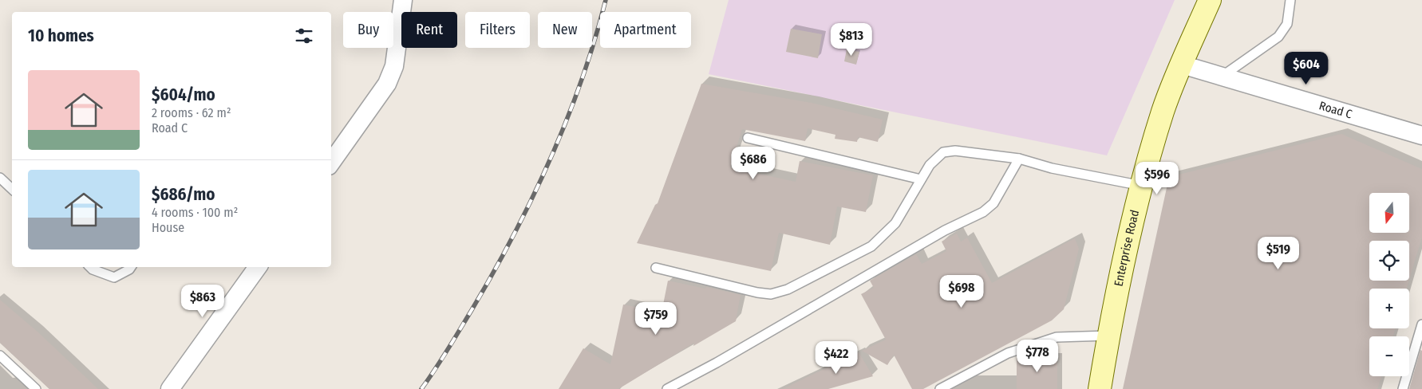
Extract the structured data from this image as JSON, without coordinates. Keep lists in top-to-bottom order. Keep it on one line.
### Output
{"streets":{"main road":["Enterprise Road"],"street":["Road C"]},"crossings":[["Road C","Enterprise Road"]],"north":"bottom","page":{"chip":["Buy","Rent","Filters","New","Apartment"],"heading":"10 homes","price":["$813","$604","$686","$596","$519","$698","$863","$759","$778","$422"],"list":[{"name":"$604/mo","note":"2 rooms · 62 m² · Road C"},{"name":"$686/mo","note":"4 rooms · 100 m² · House"}],"map_buttons":["+","−"]}}
